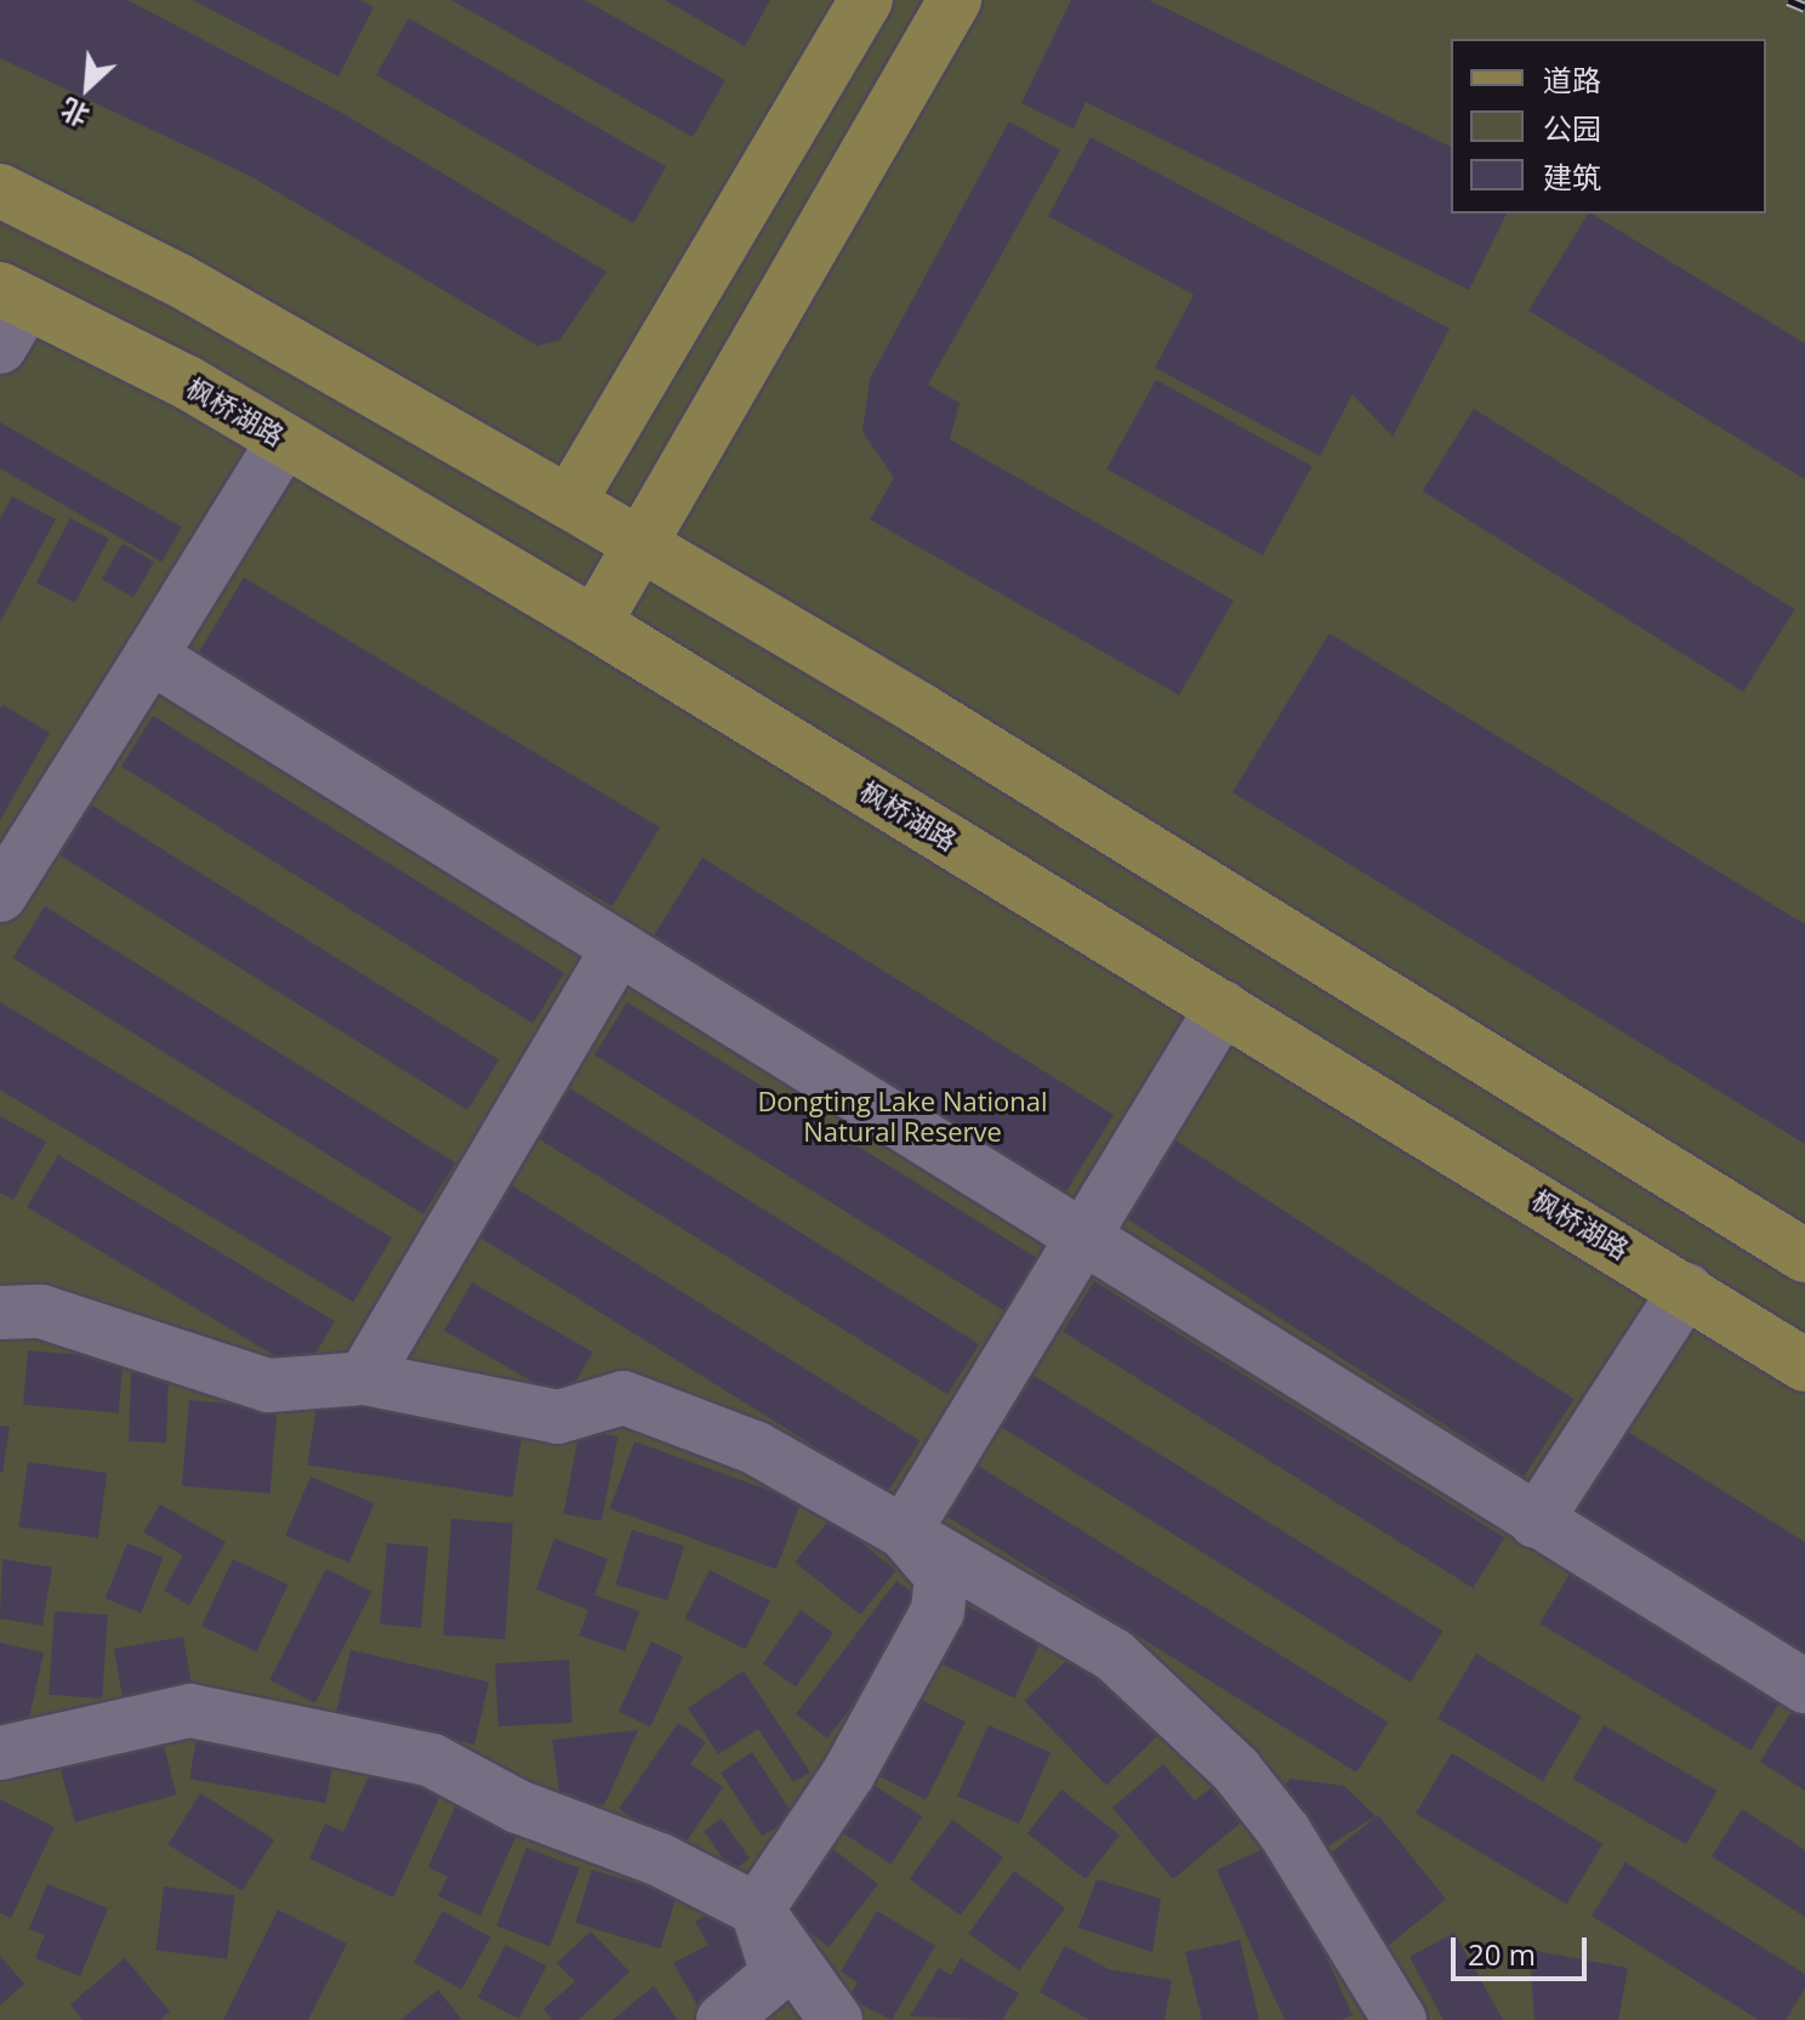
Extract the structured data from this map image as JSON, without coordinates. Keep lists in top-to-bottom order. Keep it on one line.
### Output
{"streets":{"main road":["枫桥湖路"]},"parks":["Dongting Lake National Natural Reserve"],"legend":["道路","公园","建筑"],"scale_bar":"20 m","north":"bottom left"}
